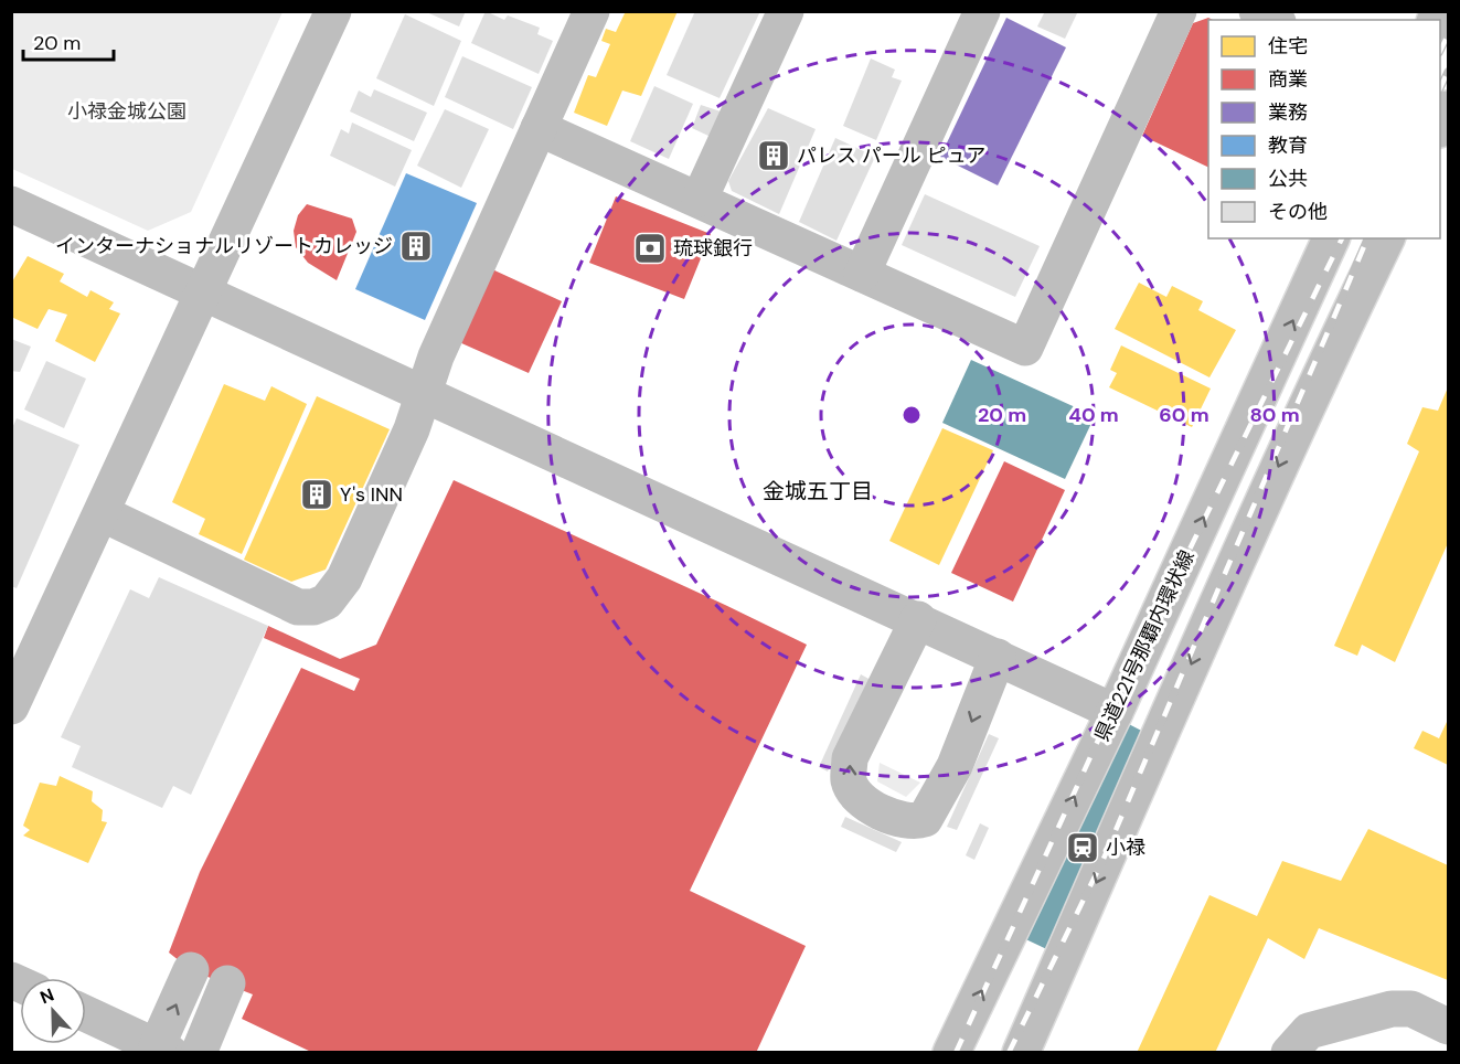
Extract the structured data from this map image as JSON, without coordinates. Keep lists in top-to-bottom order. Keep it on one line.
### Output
{"streets":{"street":["県道221号那覇内環状線"]},"districts":["金城五丁目"],"parks":["小禄金城公園"],"places":{"building":["パレス パール ピュア","インターナショナルリゾートカレッジ","Y's INN"],"bank":["琉球銀行"],"station":["小禄"]},"legend":["住宅","商業","業務","教育","公共","その他"],"scale_bar":"20 m","north":"top","rings":["20 m","40 m","60 m","80 m"]}
